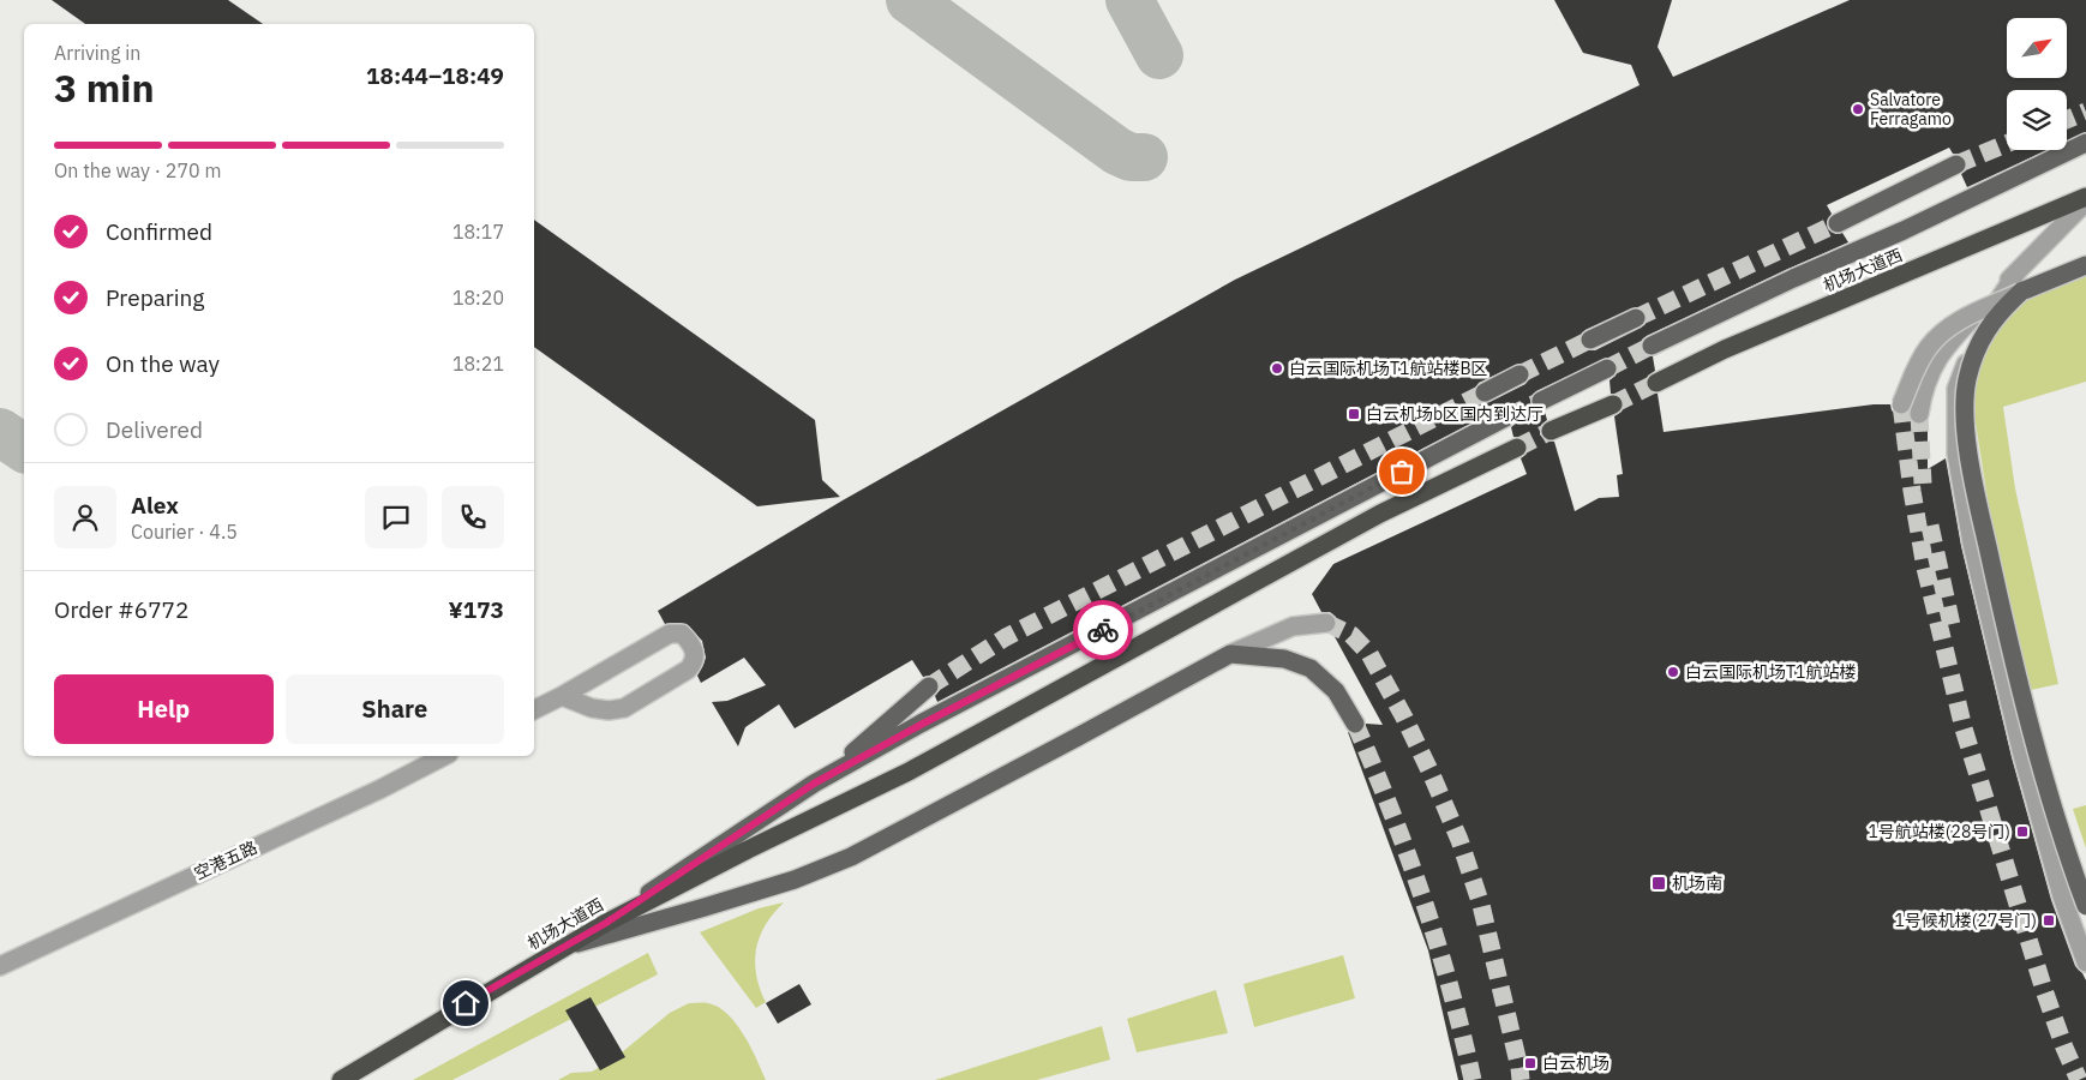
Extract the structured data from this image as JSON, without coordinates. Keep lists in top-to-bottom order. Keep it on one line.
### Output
{"streets":{"highway":["机场大道西"],"street":["空港五路"]},"places":{"other":["Salvatore Ferragamo","白云国际机场T1航站楼B区","白云国际机场T1航站楼"],"transit":["白云机场b区国内到达厅","1号航站楼(28号门)","机场南","1号候机楼(27号门)","白云机场"]},"north":"top right","page":{"heading":["3 min","Arriving in","18:44–18:49"],"panel":["Alex","Courier · 4.5","Order #6772","¥173"],"bar":"On the way · 270 m","list":[["Confirmed","18:17"],["Preparing","18:20"],["On the way","18:21"],"Delivered"],"buttons":["Help","Share"]}}
